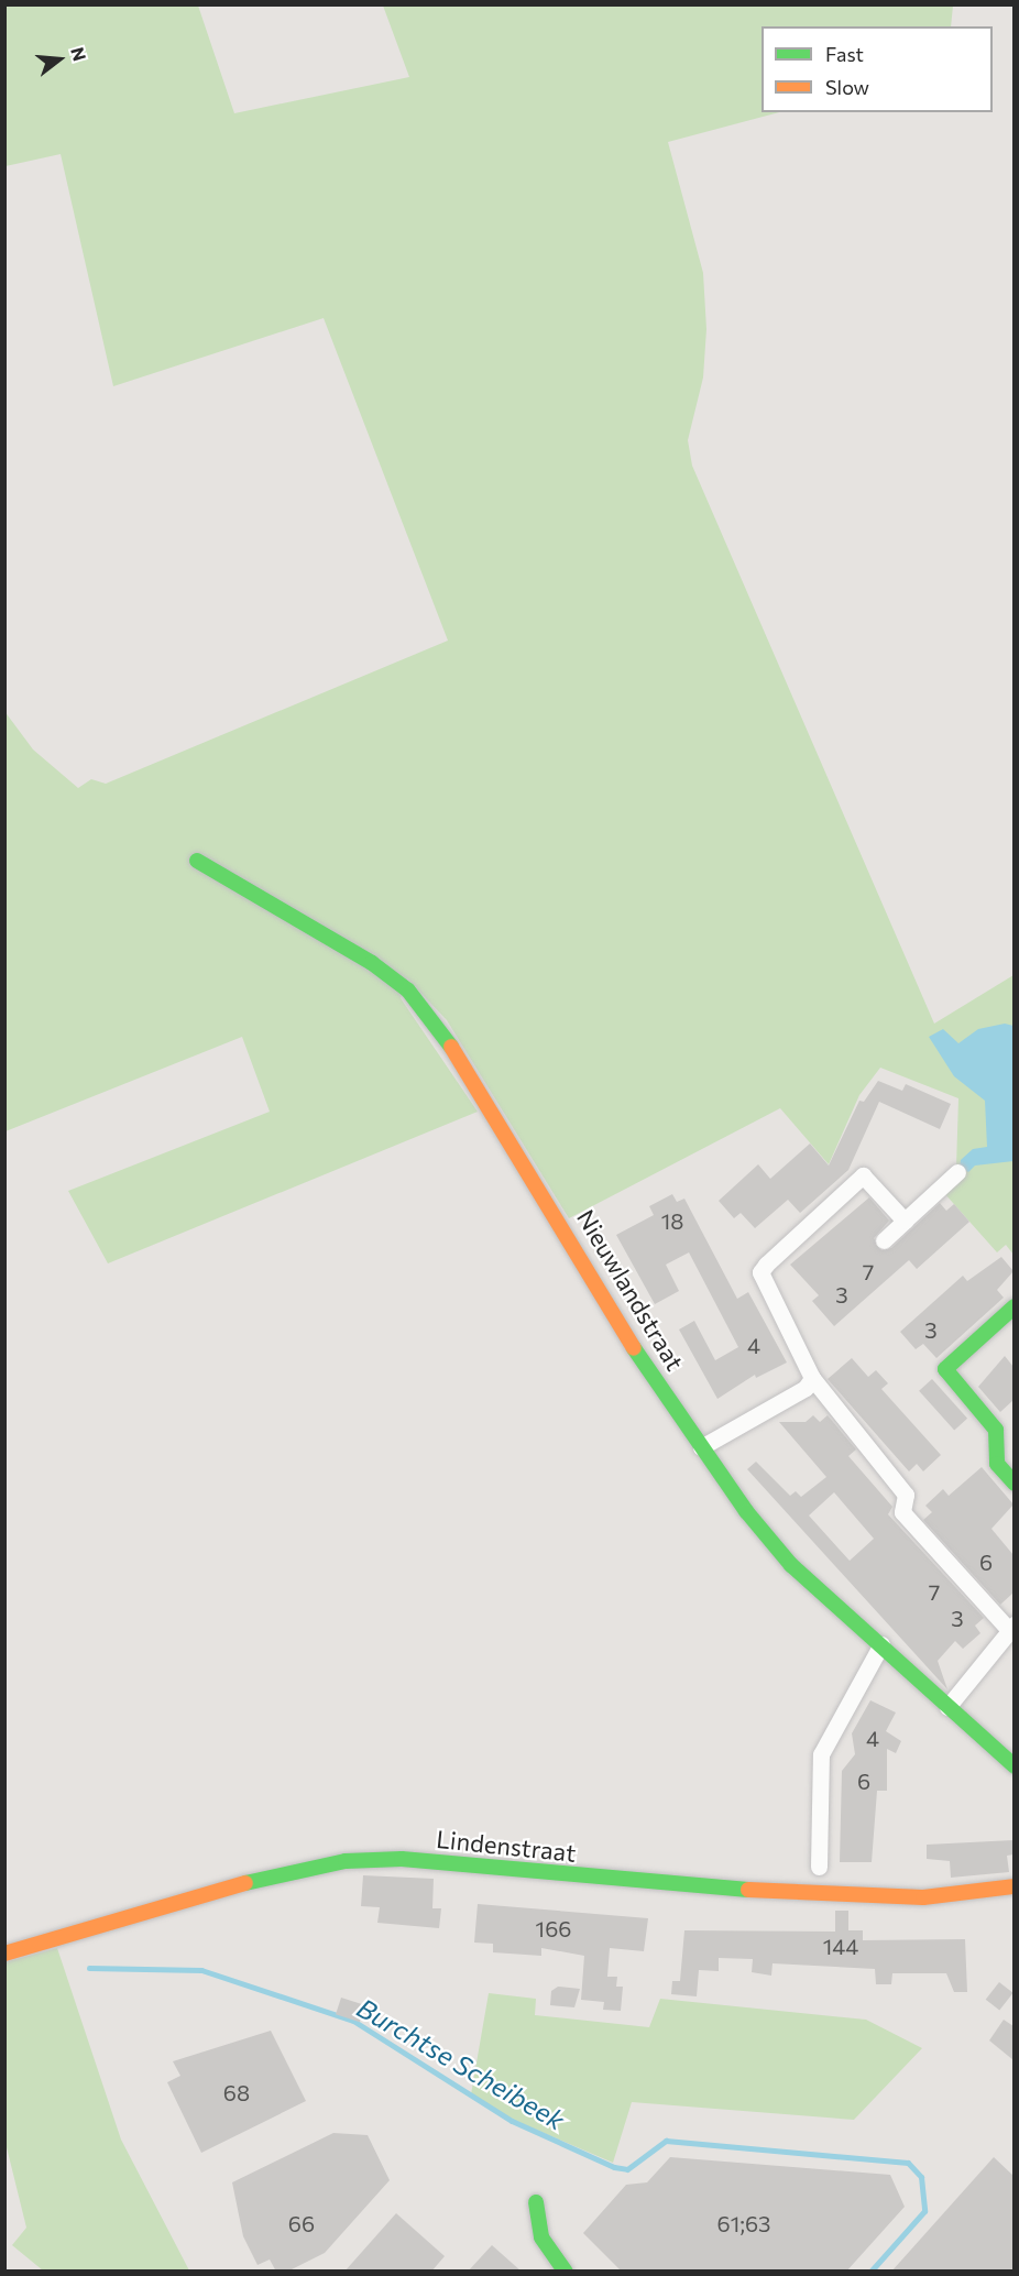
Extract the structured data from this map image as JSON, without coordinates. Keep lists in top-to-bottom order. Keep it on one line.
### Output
{"streets":{"street":["Nieuwlandstraat","Lindenstraat"]},"water":["Burchtse Scheibeek"],"house_numbers":["18","7","3","3","4","6","7","3","4","6","166","144","68","66","61;63"],"legend":["Fast","Slow"],"north":"right"}
